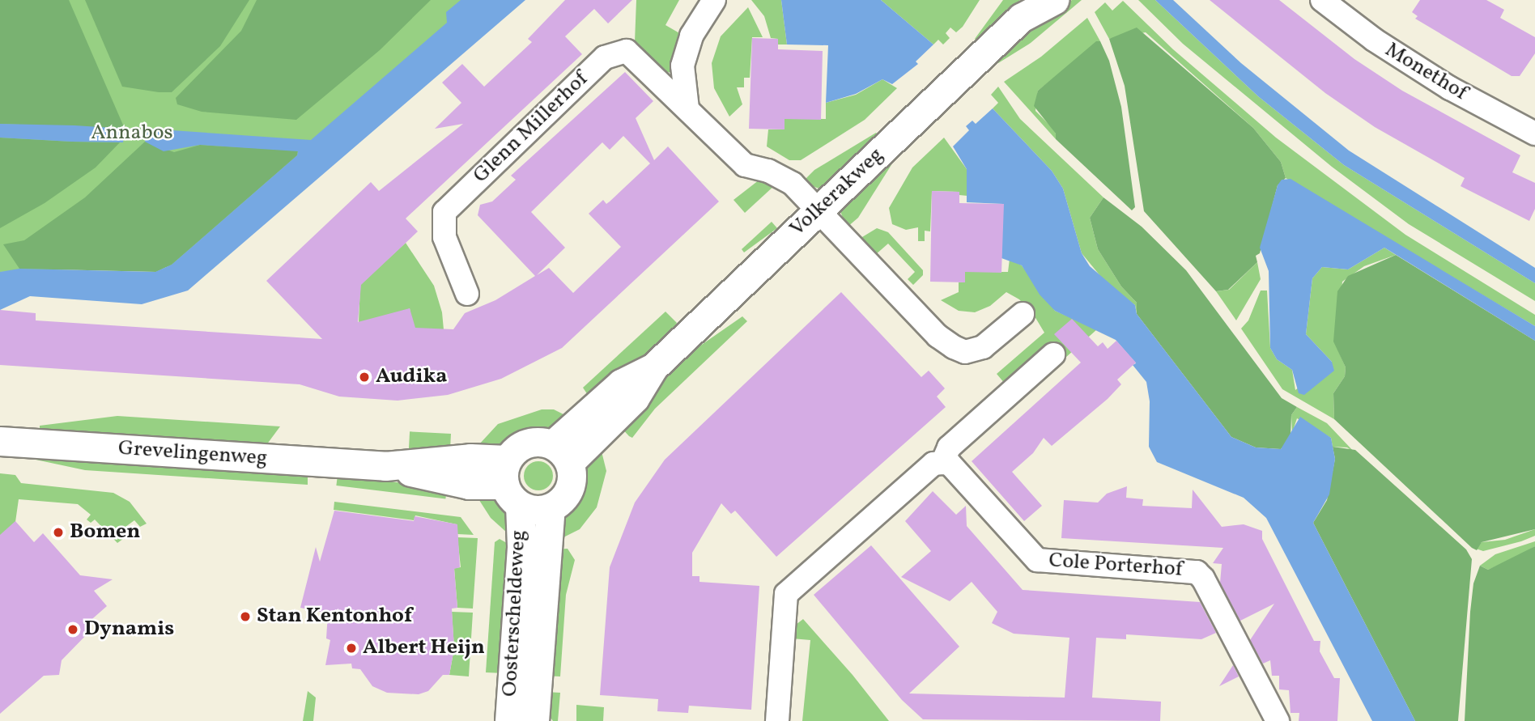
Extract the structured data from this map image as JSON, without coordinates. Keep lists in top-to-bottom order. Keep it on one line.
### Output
{"streets":{"street":["Monethof","Glenn Millerhof","Volkerakweg","Grevelingenweg","Cole Porterhof","Oosterscheldeweg"]},"crossings":[["Glenn Millerhof","Volkerakweg"],["Volkerakweg","Grevelingenweg"],["Volkerakweg","Oosterscheldeweg"],["Grevelingenweg","Oosterscheldeweg"]],"parks":["Annabos"],"places":["Audika","Bomen","Stan Kentonhof","Dynamis","Albert Heijn"]}
